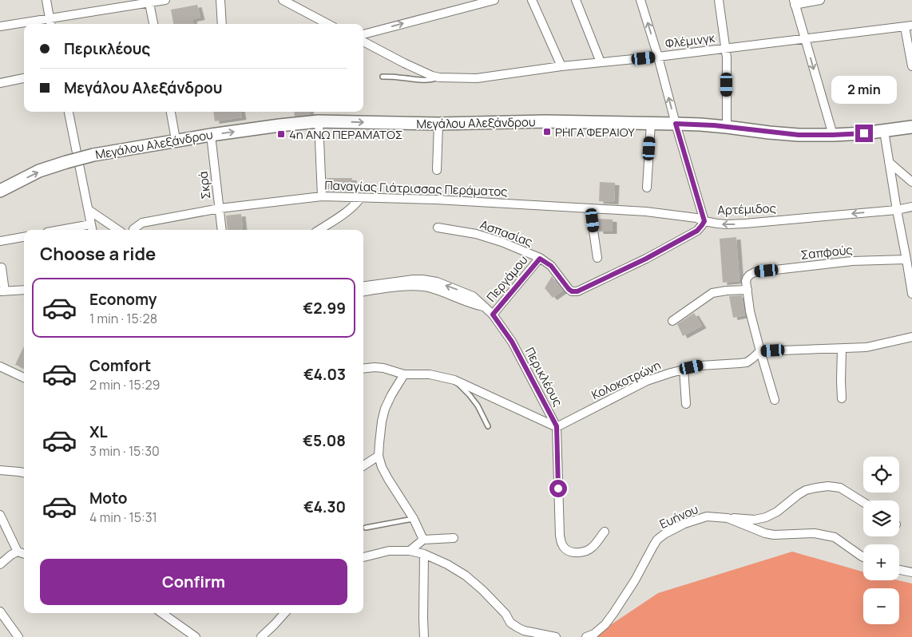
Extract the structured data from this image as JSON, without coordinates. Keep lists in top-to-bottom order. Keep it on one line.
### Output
{"streets":{"street":["Φλέμινγκ","Μεγάλου Αλεξάνδρου","Σκρά","Παναγίας Γιάτρισσας Περάματος","Αρτέμιδος","Ασπασίας","Σαπφούς","Περγάμου","Περικλέους","Κολοκοτρώνη","Ευήνου"]},"crossings":[["Μεγάλου Αλεξάνδρου","Σκρά"],["Σκρά","Παναγίας Γιάτρισσας Περάματος"],["Παναγίας Γιάτρισσας Περάματος","Αρτέμιδος"],["Αρτέμιδος","Ασπασίας"],["Ασπασίας","Περγάμου"],["Περγάμου","Περικλέους"],["Περικλέους","Κολοκοτρώνη"]],"one_way":["Μεγάλου Αλεξάνδρου","Αρτέμιδος"],"places":{"transit":["ΡΗΓΑ ΦΕΡΑΙΟΥ","4η ΑΝΩ ΠΕΡΑΜΑΤΟΣ"]},"page":{"banner":["Περικλέους","Μεγάλου Αλεξάνδρου"],"bubble":"2 min","heading":"Choose a ride","list":[{"name":"Economy","note":"1 min · 15:28","value":"€2.99"},{"name":"Comfort","note":"2 min · 15:29","value":"€4.03"},{"name":"XL","note":"3 min · 15:30","value":"€5.08"},{"name":"Moto","note":"4 min · 15:31","value":"€4.30"}],"map_buttons":["+","−"],"buttons":"Confirm"}}
